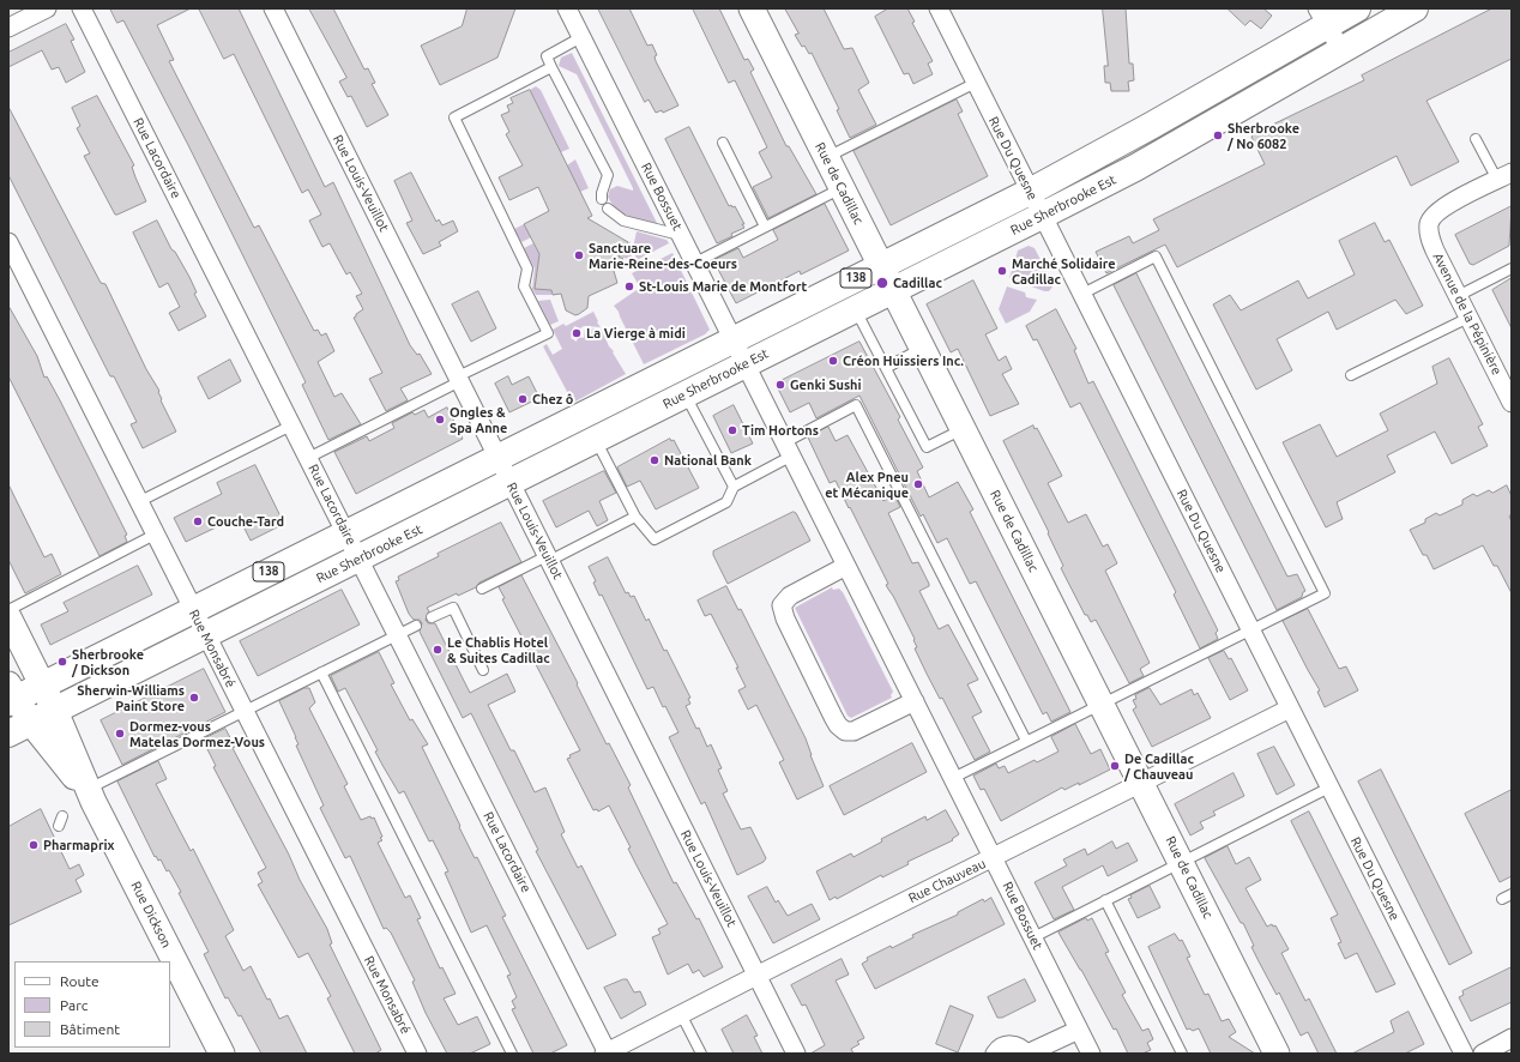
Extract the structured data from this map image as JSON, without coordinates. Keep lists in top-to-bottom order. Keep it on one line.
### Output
{"streets":{"main road":["Rue Sherbrooke Est","138"],"street":["Rue Lacordaire","Rue Du Quesne","Rue Louis-Veuillot","Rue de Cadillac","Rue Bossuet","Avenue de la Pépinière","Rue Monsabré","Rue Chauveau","Rue Dickson"]},"crossings":[["Rue Lacordaire","Rue Sherbrooke Est"],["Rue Lacordaire","Rue Chauveau"],["Rue Du Quesne","Rue Sherbrooke Est"],["Rue Du Quesne","Rue Chauveau"],["Rue Louis-Veuillot","Rue Sherbrooke Est"],["Rue Louis-Veuillot","Rue Chauveau"],["Rue de Cadillac","Rue Sherbrooke Est"],["Rue de Cadillac","Rue Chauveau"],["Rue Bossuet","Rue Sherbrooke Est"],["Rue Bossuet","Rue Chauveau"],["Rue Sherbrooke Est","Rue Monsabré"],["Rue Sherbrooke Est","Rue Dickson"]],"places":["Sherbrooke / No 6082","Sanctuare Marie-Reine-des-Coeurs","Marché Solidaire Cadillac","Cadillac","St-Louis Marie de Montfort","La Vierge à midi","Créon Huissiers Inc.","Genki Sushi","Chez ô","Ongles & Spa Anne","Tim Hortons","National Bank","Alex Pneu et Mécanique","Couche-Tard","Le Chablis Hotel & Suites Cadillac","Sherbrooke / Dickson","Sherwin-Williams Paint Store","Dormez-vous Matelas Dormez-Vous","De Cadillac / Chauveau","Pharmaprix"],"legend":["Route","Parc","Bâtiment"]}
